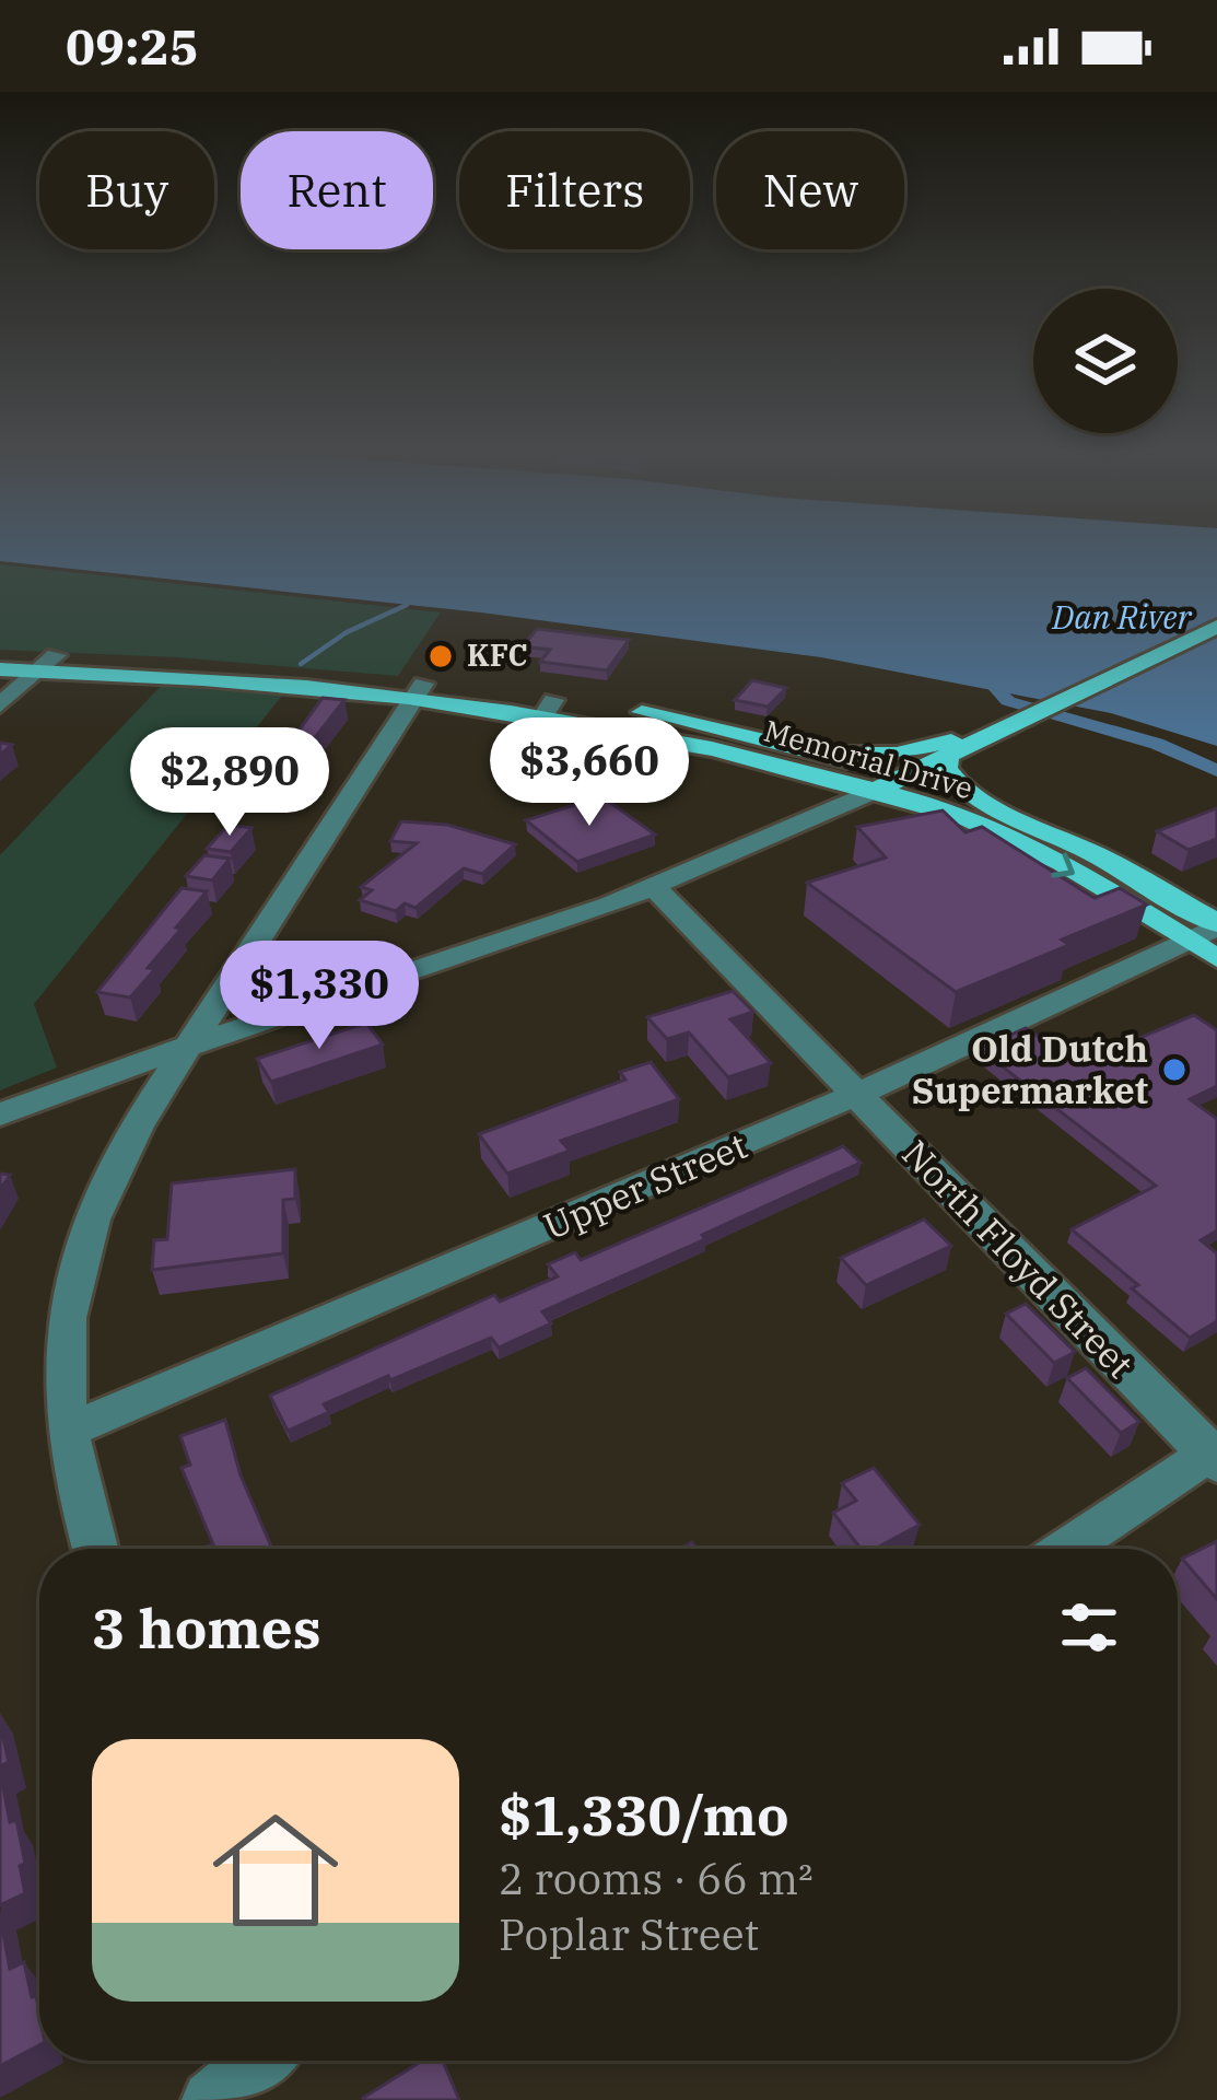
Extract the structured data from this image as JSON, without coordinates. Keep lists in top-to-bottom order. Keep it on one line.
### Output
{"streets":{"main road":["Memorial Drive"],"street":["Upper Street","North Floyd Street"]},"crossings":[["Memorial Drive","Upper Street"],["Upper Street","North Floyd Street"]],"water":["Dan River"],"places":["KFC","Old Dutch Supermarket"],"page":{"status":"09:25","chip":["Buy","Rent","Filters","New"],"price":["$3,660","$2,890","$1,330"],"heading":"3 homes","list":[{"name":"$1,330/mo","note":"2 rooms · 66 m² · Poplar Street"}]}}
